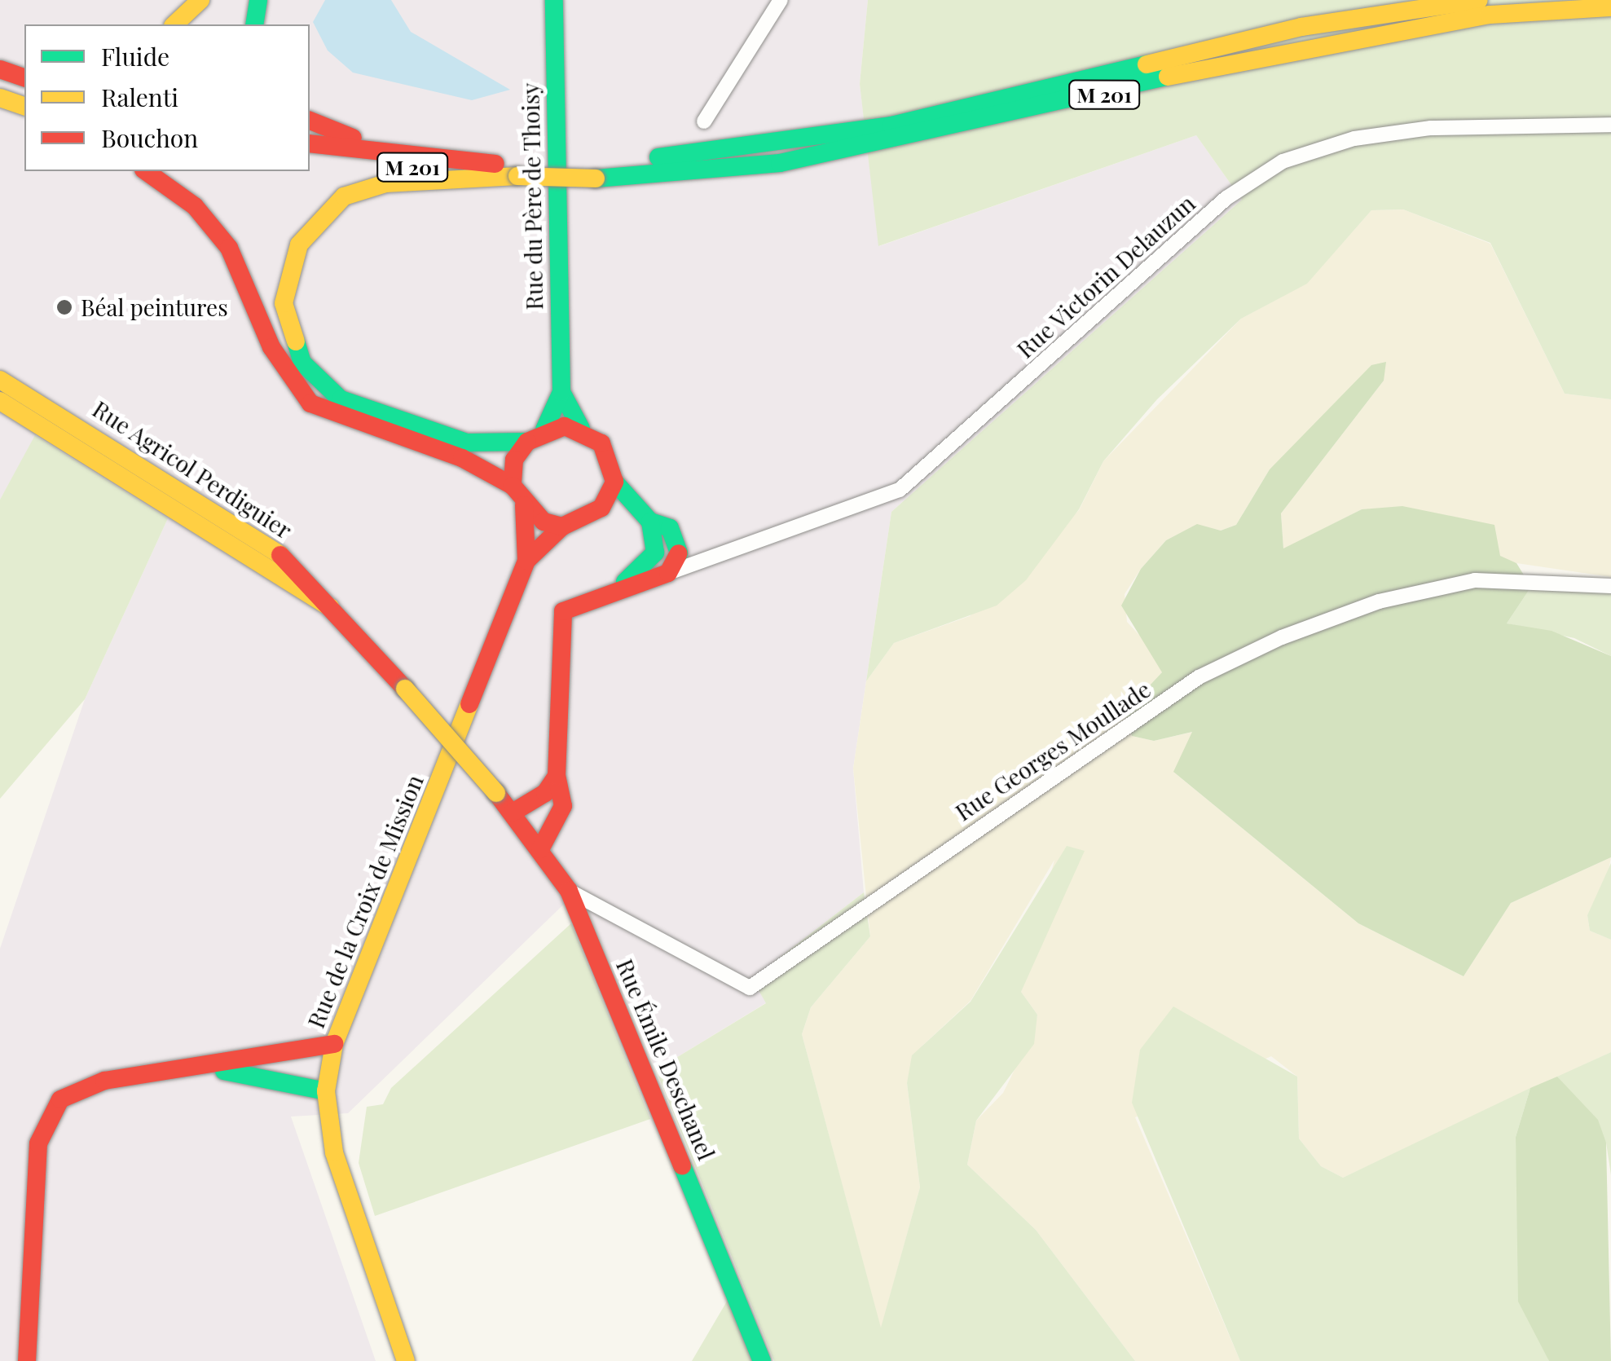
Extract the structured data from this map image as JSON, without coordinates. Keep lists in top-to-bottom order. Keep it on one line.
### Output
{"streets":{"main road":["M 201","Rue du Père de Thoisy","Rue Agricol Perdiguier","Rue de la Croix de Mission","Rue Émile Deschanel"],"street":["Rue Victorin Delauzun","Rue Georges Moullade"]},"crossings":[["Rue du Père de Thoisy","Rue Victorin Delauzun"],["Rue Agricol Perdiguier","Rue Émile Deschanel"],["Rue Georges Moullade","Rue Émile Deschanel"]],"places":["Béal peintures"],"legend":["Fluide","Ralenti","Bouchon"]}
